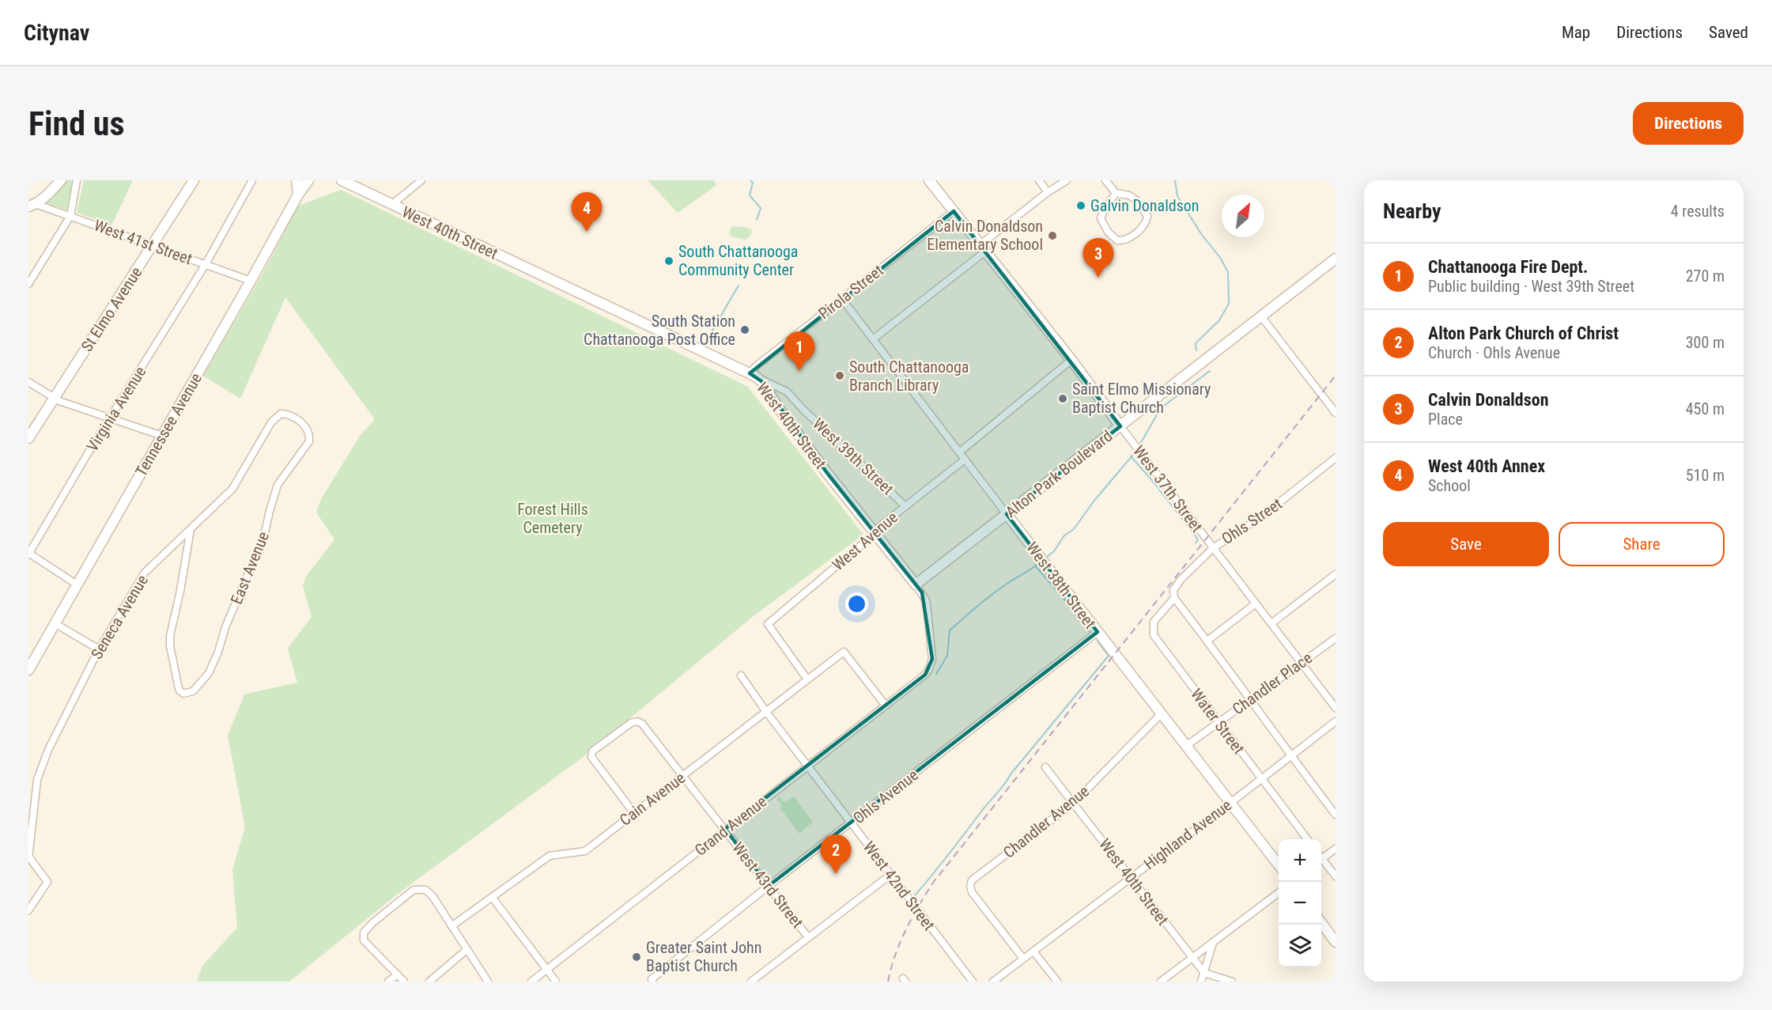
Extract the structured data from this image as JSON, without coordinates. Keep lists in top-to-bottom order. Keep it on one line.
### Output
{"streets":{"main road":["West 40th Street","St Elmo Avenue","Tennessee Avenue","Alton Park Boulevard","West 37th Street","West 38th Street"],"street":["West 41st Street","Pirola Street","Virginia Avenue","West 39th Street","Ohls Street","West Avenue","East Avenue","Seneca Avenue","Chandler Place","Water Street","Ohls Avenue","Cain Avenue","Chandler Avenue","Grand Avenue","Highland Avenue","West 43rd Street","West 42nd Street"]},"crossings":[["West 40th Street","Pirola Street"],["West 40th Street","West 39th Street"],["West 40th Street","Alton Park Boulevard"],["West 40th Street","West Avenue"],["West 40th Street","Chandler Avenue"],["West 40th Street","Grand Avenue"],["West 40th Street","Highland Avenue"],["West 41st Street","St Elmo Avenue"],["West 41st Street","Virginia Avenue"],["West 41st Street","Tennessee Avenue"],["Pirola Street","West 39th Street"],["Pirola Street","West 37th Street"],["Pirola Street","West 38th Street"],["West 39th Street","West Avenue"],["Alton Park Boulevard","West 37th Street"],["Alton Park Boulevard","West 38th Street"],["West 37th Street","Ohls Street"],["West 37th Street","Chandler Place"],["Ohls Street","Water Street"],["West Avenue","West 38th Street"],["West Avenue","Cain Avenue"],["East Avenue","Seneca Avenue"],["West 38th Street","Chandler Place"],["West 38th Street","Ohls Avenue"],["West 38th Street","Chandler Avenue"],["West 38th Street","Highland Avenue"],["Chandler Place","Water Street"],["Water Street","Highland Avenue"],["Ohls Avenue","West 43rd Street"],["Ohls Avenue","West 42nd Street"],["Cain Avenue","Grand Avenue"],["Cain Avenue","West 43rd Street"],["Cain Avenue","West 42nd Street"],["Chandler Avenue","Highland Avenue"],["Grand Avenue","West 43rd Street"],["Grand Avenue","West 42nd Street"]],"parks":["Forest Hills Cemetery"],"places":["Galvin Donaldson","Calvin Donaldson Elementary School","South Chattanooga Community Center","South Station Chattanooga Post Office","South Chattanooga Branch Library","Saint Elmo Missionary Baptist Church","Greater Saint John Baptist Church"],"north":"top right","page":{"header":"Citynav","nav":["Map","Directions","Saved"],"buttons":["Directions",["Save","Share"]],"title":"Find us","heading":["Nearby","4 results"],"pins":["4","3","1","2"],"list":[{"mark":"1","name":"Chattanooga Fire Dept.","note":"Public building · West 39th Street","value":"270 m"},{"mark":"2","name":"Alton Park Church of Christ","note":"Church · Ohls Avenue","value":"300 m"},{"mark":"3","name":"Calvin Donaldson","note":"Place","value":"450 m"},{"mark":"4","name":"West 40th Annex","note":"School","value":"510 m"}],"map_buttons":["+","−"]}}
